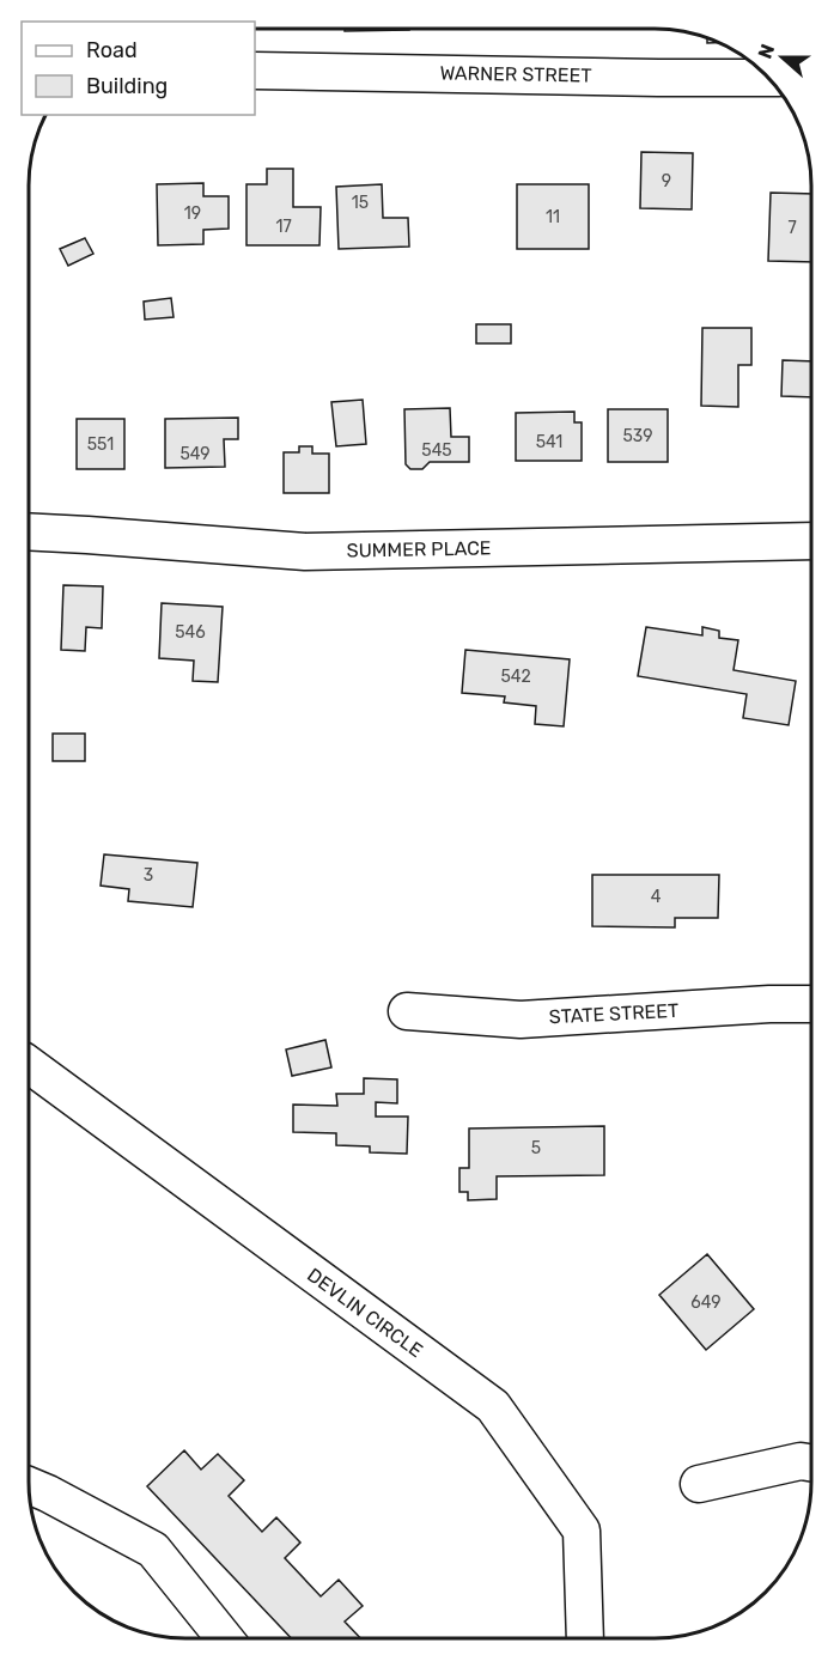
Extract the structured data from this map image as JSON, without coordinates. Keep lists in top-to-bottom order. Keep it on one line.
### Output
{"streets":{"street":["WARNER STREET","SUMMER PLACE","STATE STREET","DEVLIN CIRCLE"]},"house_numbers":["9","15","19","11","17","7","539","541","551","545","549","546","542","3","4","5","649"],"legend":["Road","Building"],"north":"left"}
